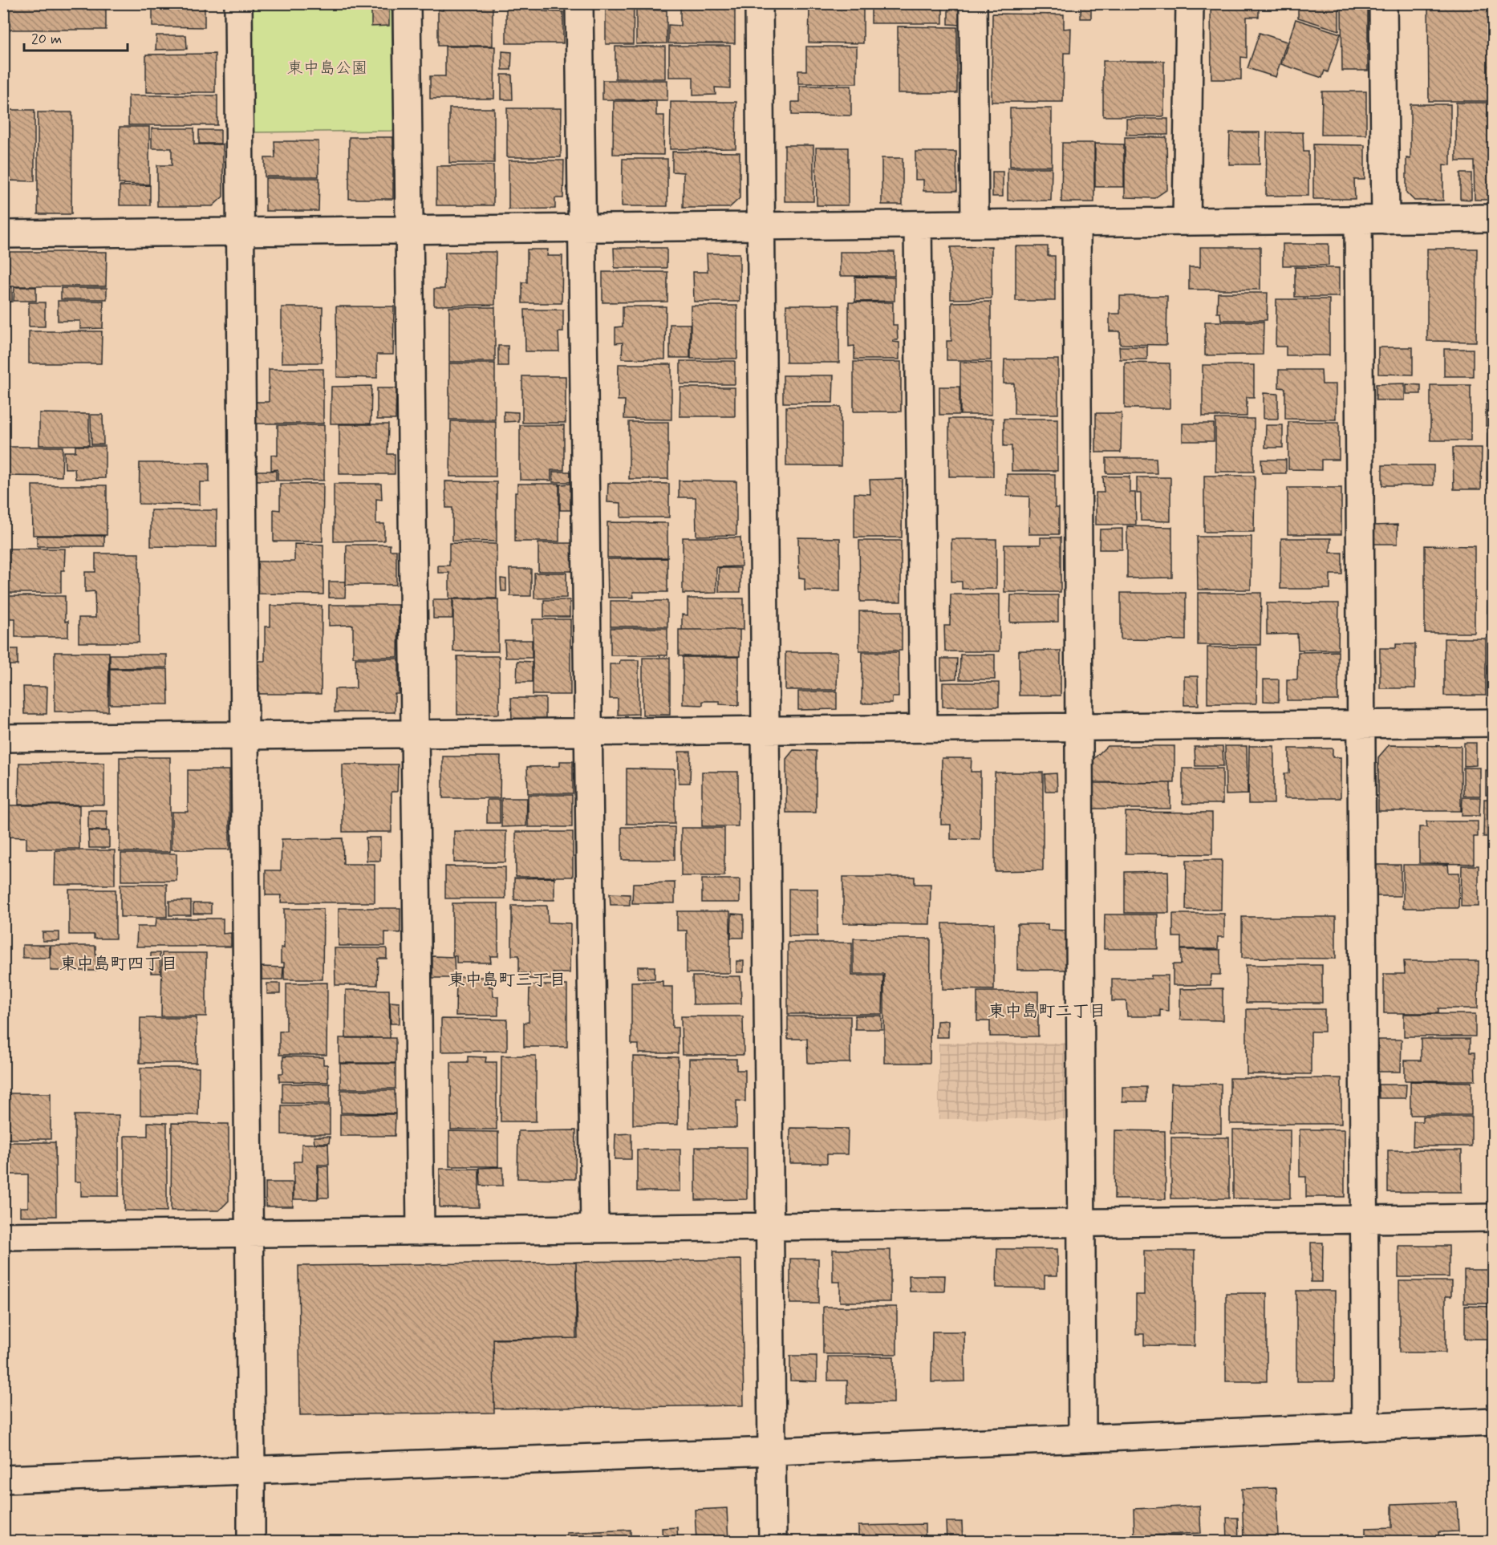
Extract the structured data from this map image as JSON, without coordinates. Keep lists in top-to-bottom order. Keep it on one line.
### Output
{"districts":["東中島町四丁目","東中島町三丁目","東中島町二丁目"],"parks":["東中島公園"],"scale_bar":"20 m"}
